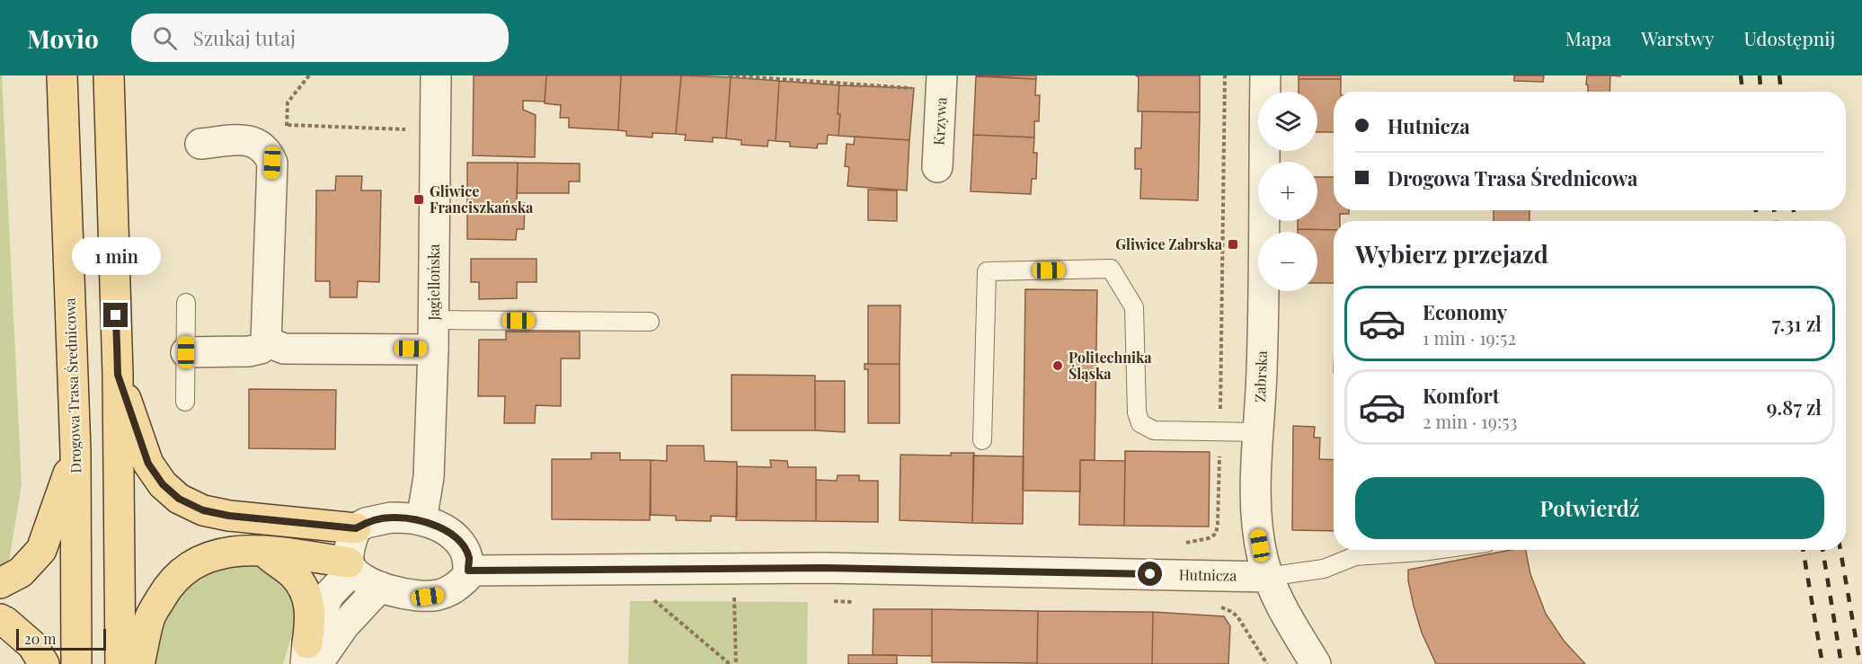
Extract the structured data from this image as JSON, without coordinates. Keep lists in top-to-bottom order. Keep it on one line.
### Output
{"streets":{"main road":["Drogowa Trasa Średnicowa"],"street":["Krzywa","Jagiellońska","Zabrska","Hutnicza"]},"crossings":[["Jagiellońska","Hutnicza"],["Zabrska","Hutnicza"]],"places":{"transit":["Gliwice Franciszkańska","Gliwice Zabrska"],"other":["Politechnika Śląska"]},"scale_bar":"20 m","page":{"header":"Movio","search":"Szukaj tutaj","nav":["Mapa","Warstwy","Udostępnij"],"map_buttons":["+","−"],"banner":["Hutnicza","Drogowa Trasa Średnicowa"],"heading":"Wybierz przejazd","bubble":"1 min","list":[{"name":"Economy","note":"1 min · 19:52","value":"7.31 zł"},{"name":"Komfort","note":"2 min · 19:53","value":"9.87 zł"}],"buttons":"Potwierdź","scale":"20 m"}}
